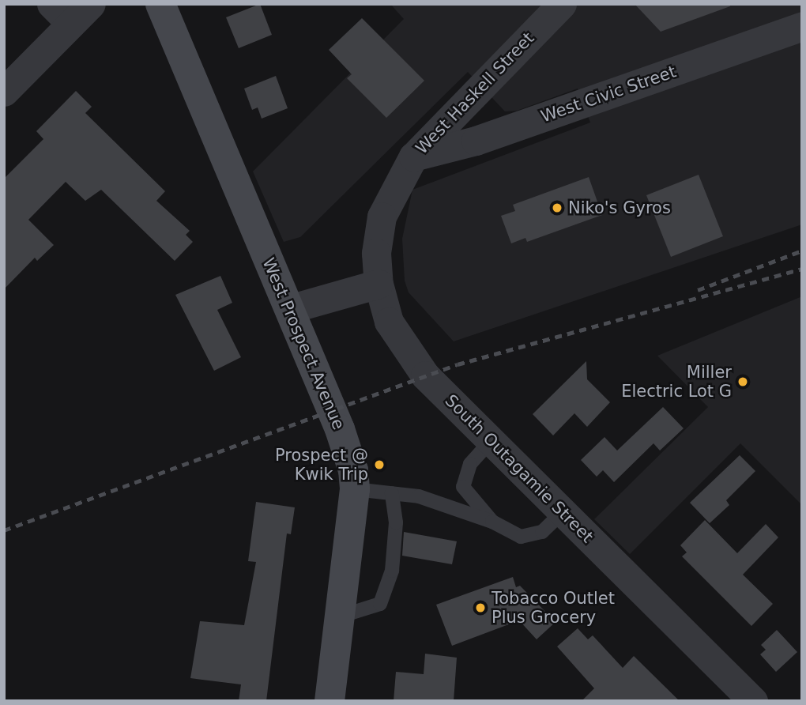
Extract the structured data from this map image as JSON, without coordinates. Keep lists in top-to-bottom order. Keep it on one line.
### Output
{"streets":{"main road":["West Prospect Avenue"],"street":["West Haskell Street","West Civic Street","South Outagamie Street"]},"crossings":[["West Haskell Street","West Civic Street"],["West Haskell Street","South Outagamie Street"]],"places":["Niko's Gyros","Miller Electric Lot G","Prospect @ Kwik Trip","Tobacco Outlet Plus Grocery"]}
